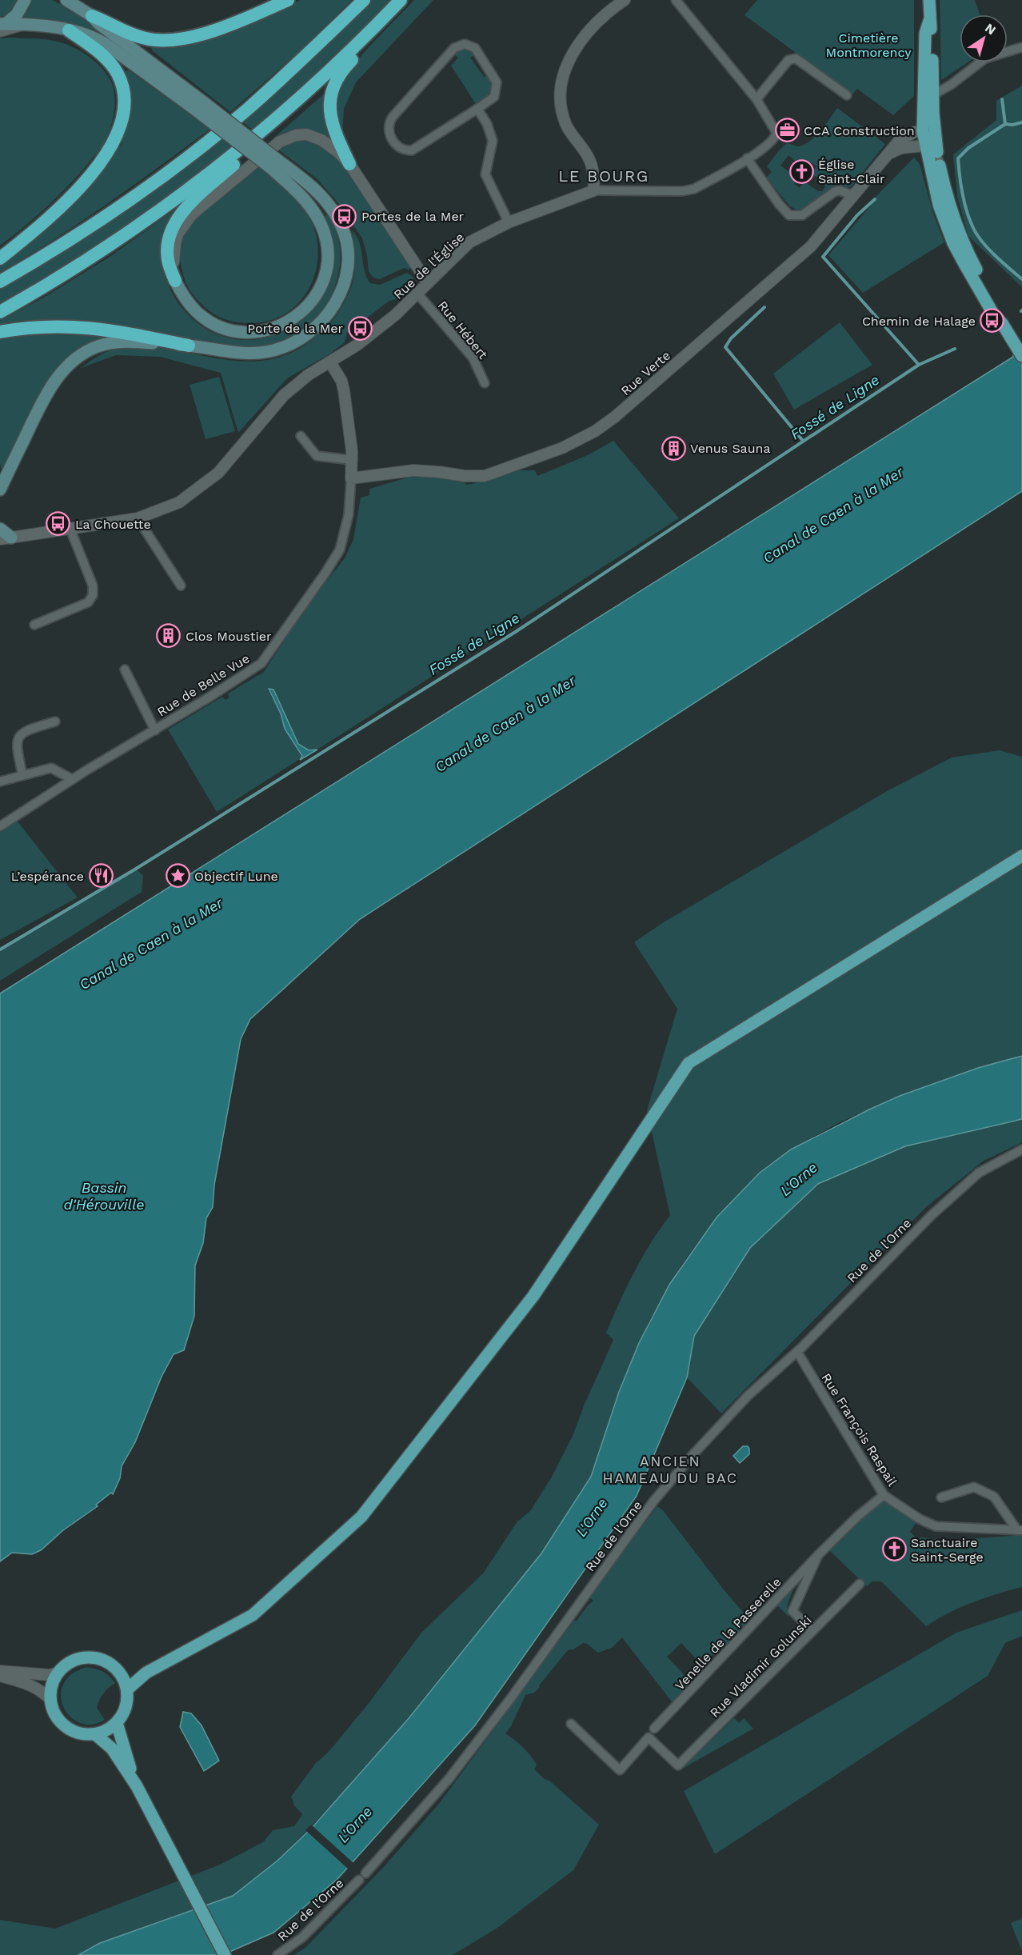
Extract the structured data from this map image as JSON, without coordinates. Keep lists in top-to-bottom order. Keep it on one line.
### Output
{"streets":{"street":["Rue de l'Église","Rue Hébert","Rue Verte","Rue de Belle Vue","Rue de l'Orne","Rue François Raspail","Venelle de la Passerelle","Rue Vladimir Golunski"]},"crossings":[["Rue de l'Église","Rue Hébert"],["Rue de l'Église","Rue de Belle Vue"],["Rue Verte","Rue de Belle Vue"],["Rue de l'Orne","Rue François Raspail"],["Rue François Raspail","Venelle de la Passerelle"],["Venelle de la Passerelle","Rue Vladimir Golunski"]],"districts":["LE BOURG","ANCIEN HAMEAU DU BAC"],"water":["Fossé de Ligne","Canal de Caen à la Mer","L'Orne","Bassin d'Hérouville"],"parks":["Cimetière Montmorency"],"places":{"office":["CCA Construction"],"church":["Église Saint-Clair","Sanctuaire Saint-Serge"],"bus stop":["Portes de la Mer","Chemin de Halage","Porte de la Mer","La Chouette"],"building":["Venus Sauna","Clos Moustier"],"restaurant":["L’espérance"],"place":["Objectif Lune"]},"north":"top right"}
